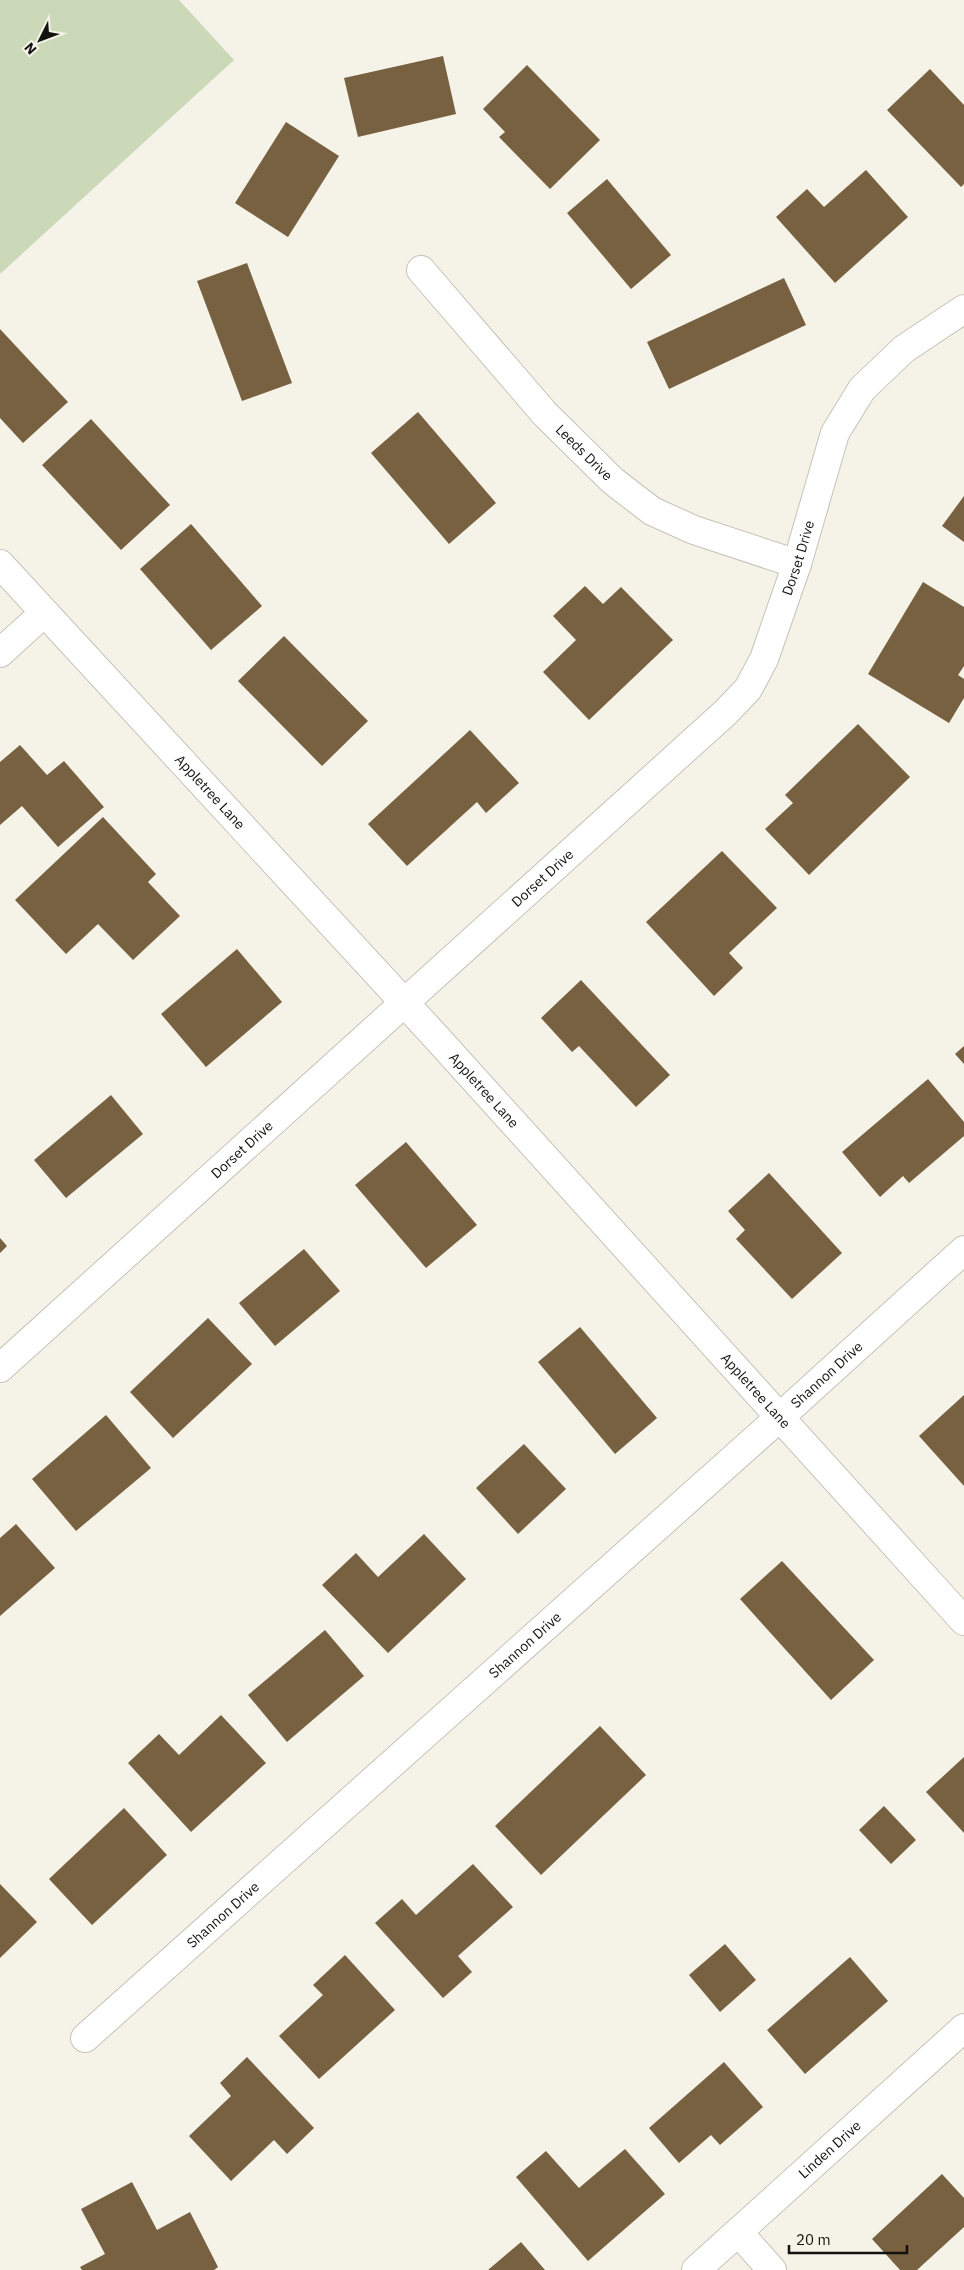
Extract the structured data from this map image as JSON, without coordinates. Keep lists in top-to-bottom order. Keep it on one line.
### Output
{"streets":{"street":["Leeds Drive","Dorset Drive","Appletree Lane","Shannon Drive","Linden Drive"]},"crossings":[["Leeds Drive","Dorset Drive"],["Dorset Drive","Appletree Lane"],["Appletree Lane","Shannon Drive"]],"scale_bar":"20 m","north":"bottom left"}
